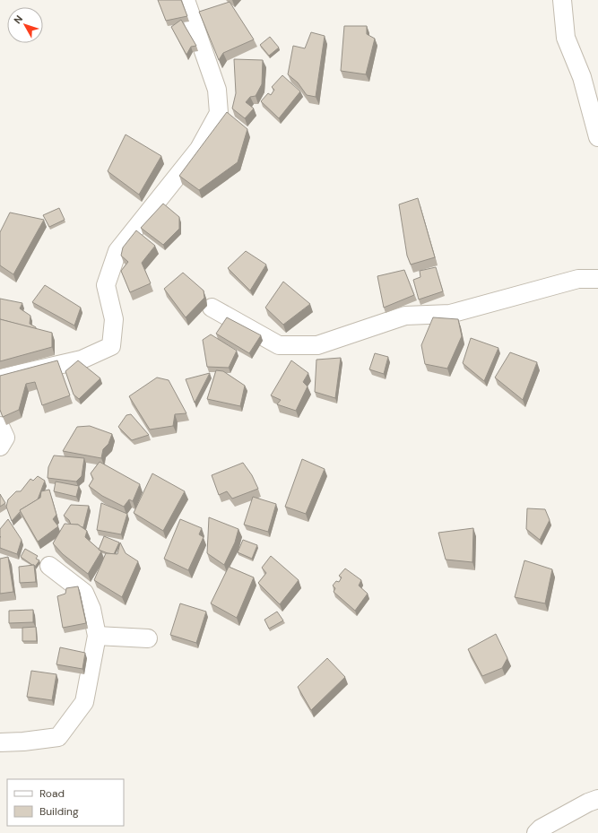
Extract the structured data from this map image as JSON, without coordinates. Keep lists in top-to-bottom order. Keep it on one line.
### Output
{"legend":["Road","Building"],"north":"top left"}
